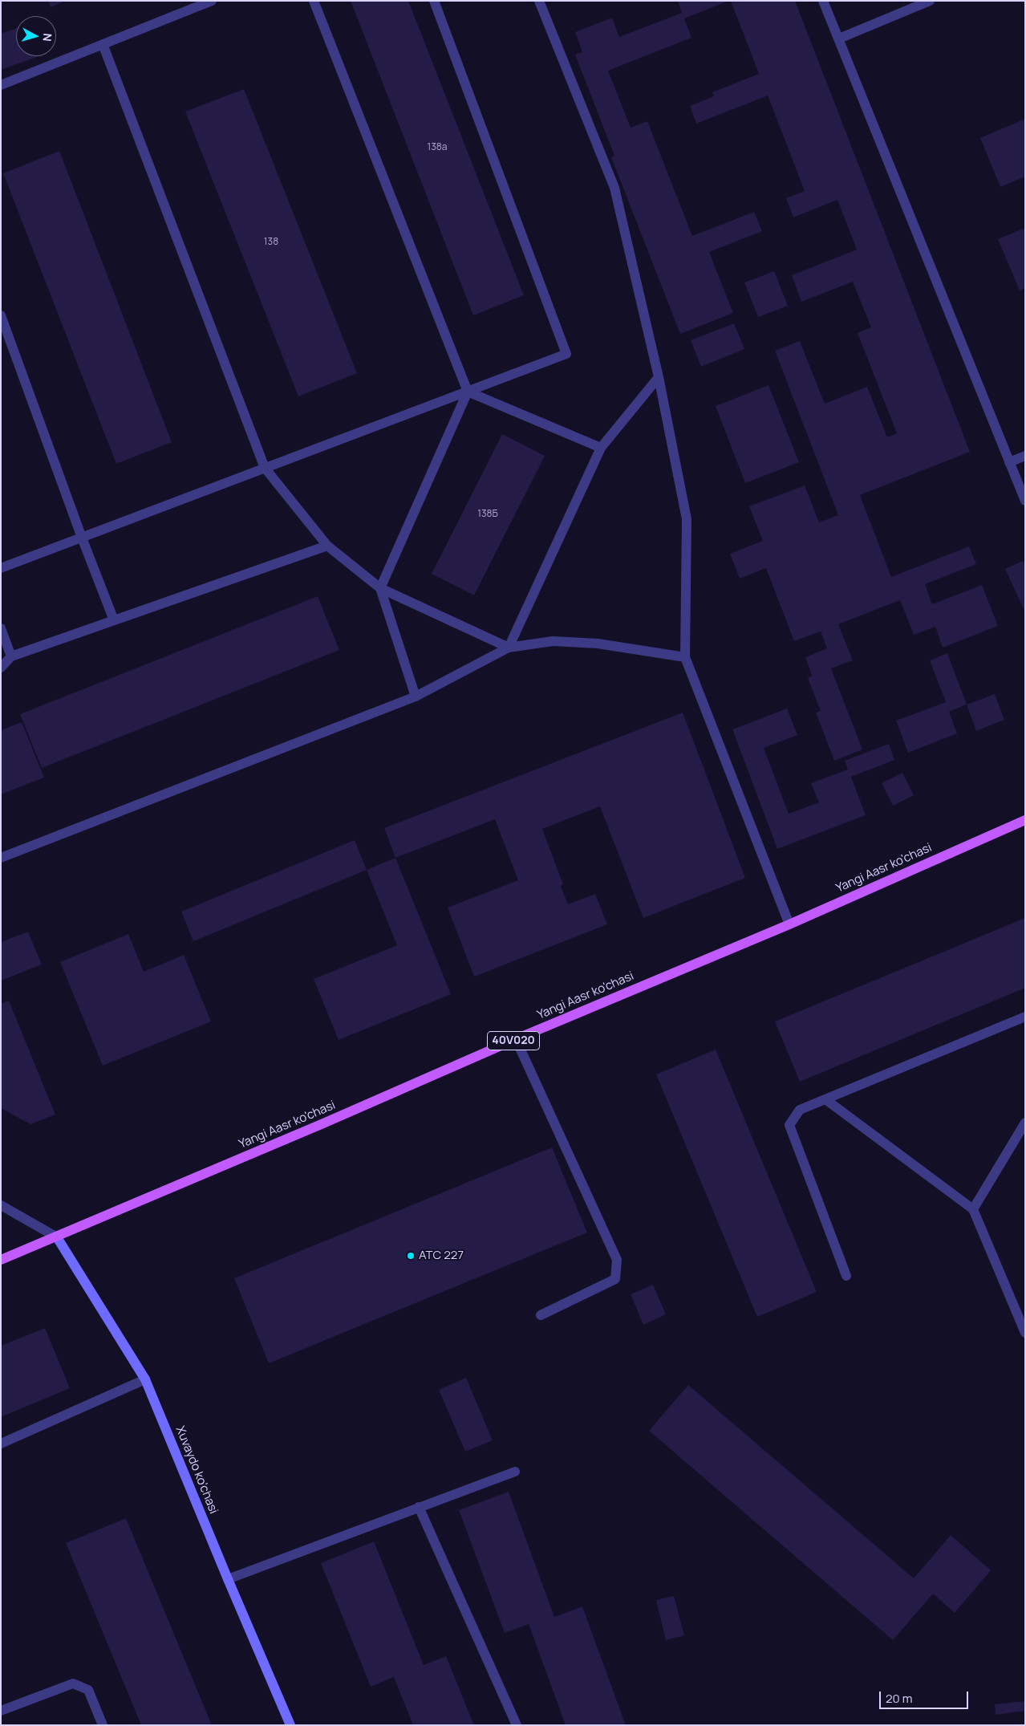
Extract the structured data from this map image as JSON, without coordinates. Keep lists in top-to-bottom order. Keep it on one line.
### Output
{"streets":{"main road":["Yangi Aasr ko'chasi","40V020"],"street":["Xuvaydo ko'chasi"]},"crossings":[["Yangi Aasr ko'chasi","Xuvaydo ko'chasi"]],"places":["АТС 227"],"house_numbers":["138a","138","138Б"],"scale_bar":"20 m","north":"right"}
